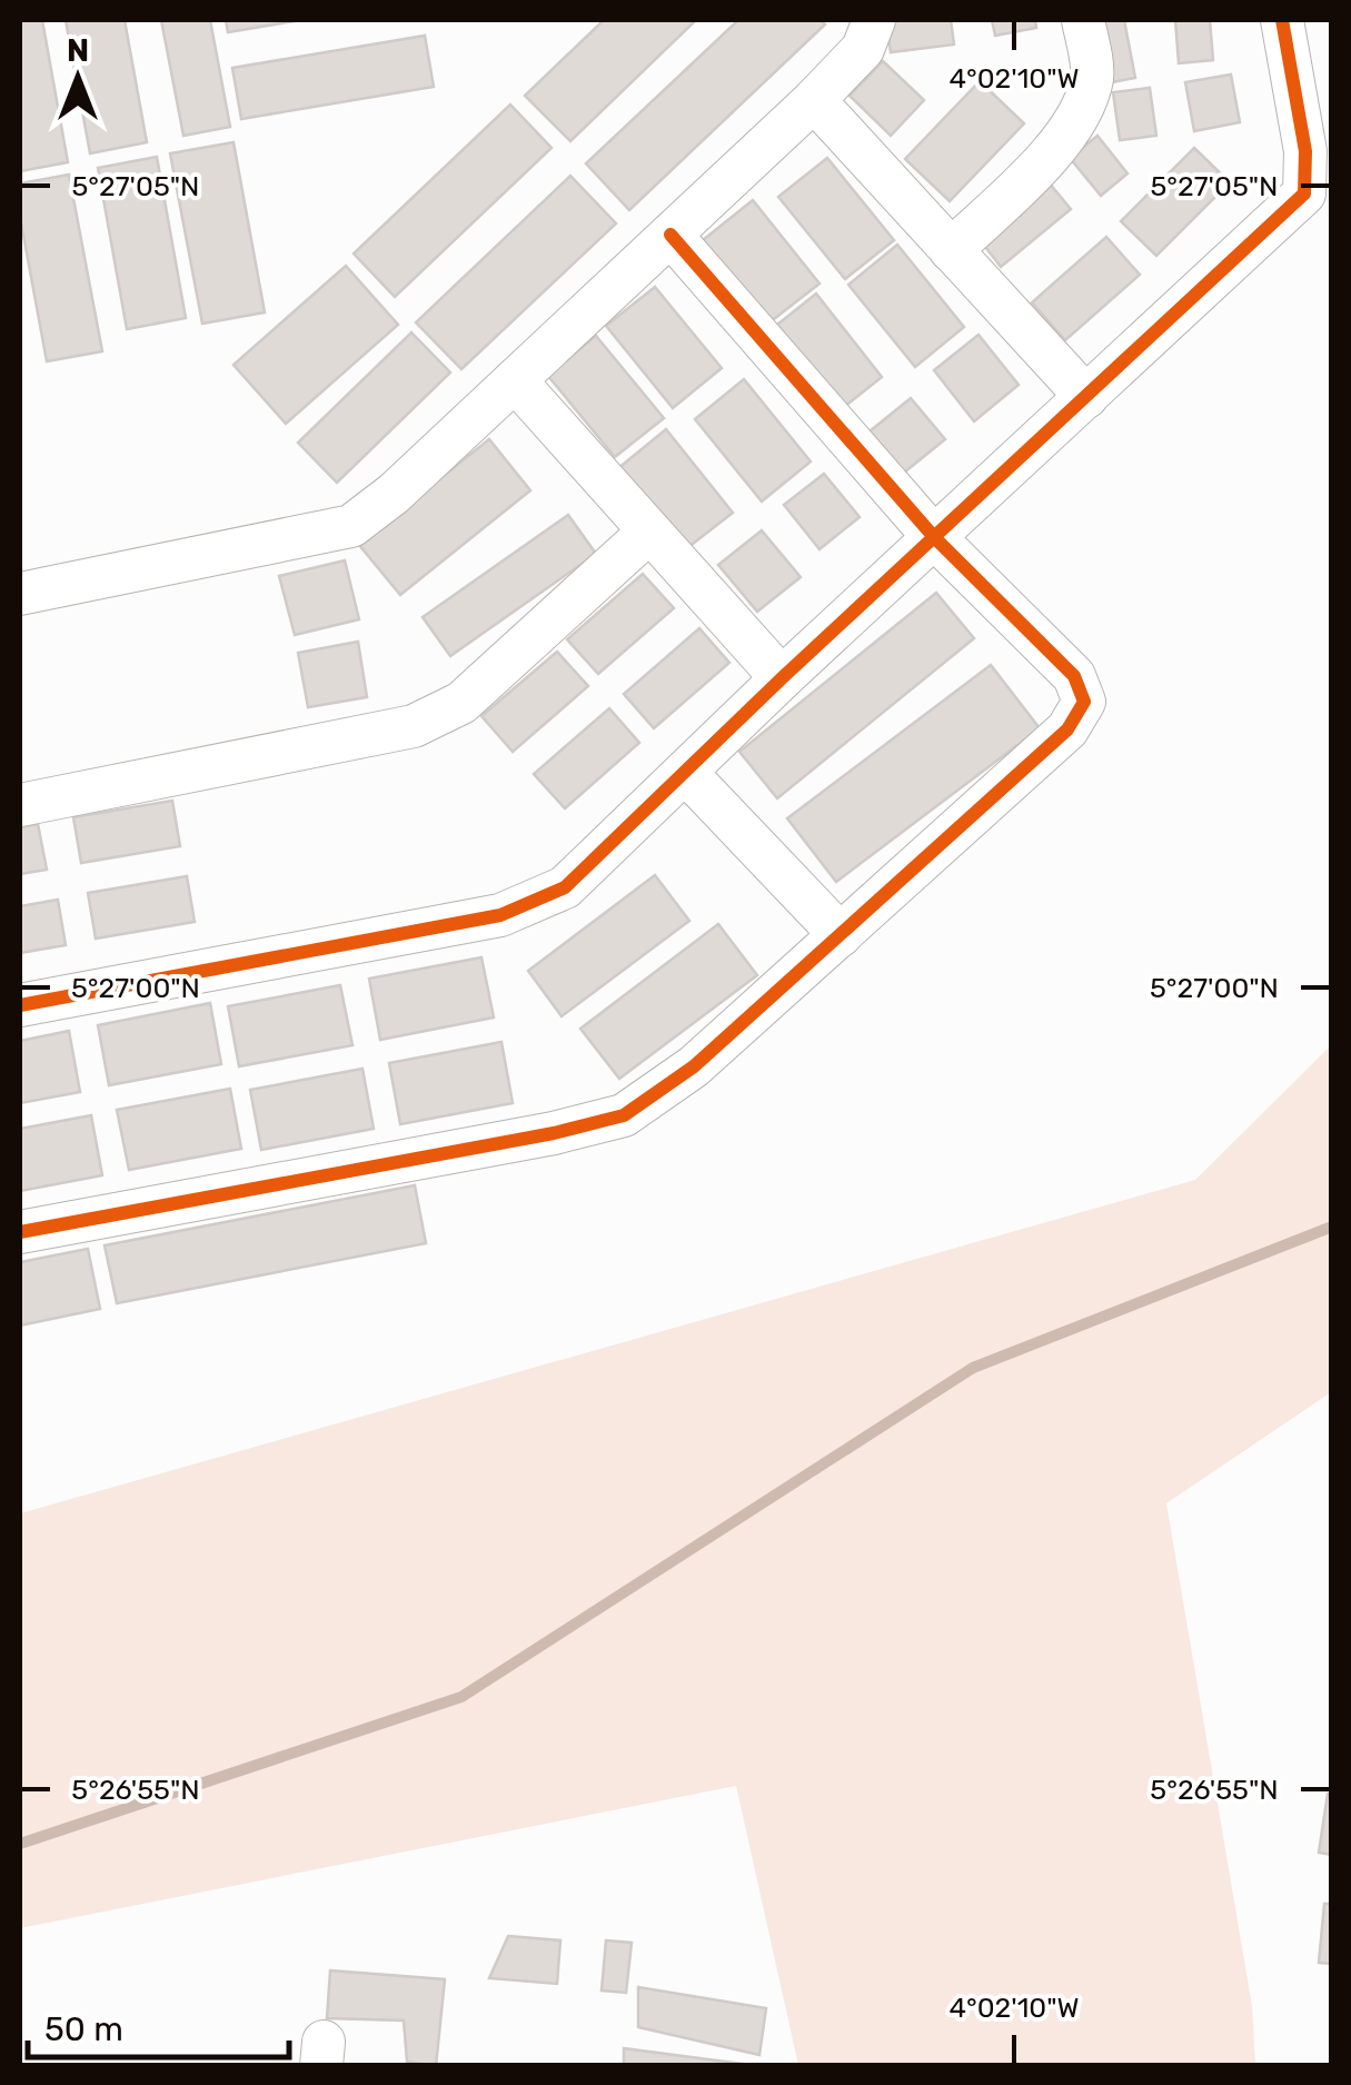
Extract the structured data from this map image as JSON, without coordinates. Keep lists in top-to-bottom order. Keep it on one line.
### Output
{"scale_bar":"50 m","north":"top","coordinates":["4°02'10\"W","5°27'05\"N","5°27'00\"N","5°26'55\"N"]}
